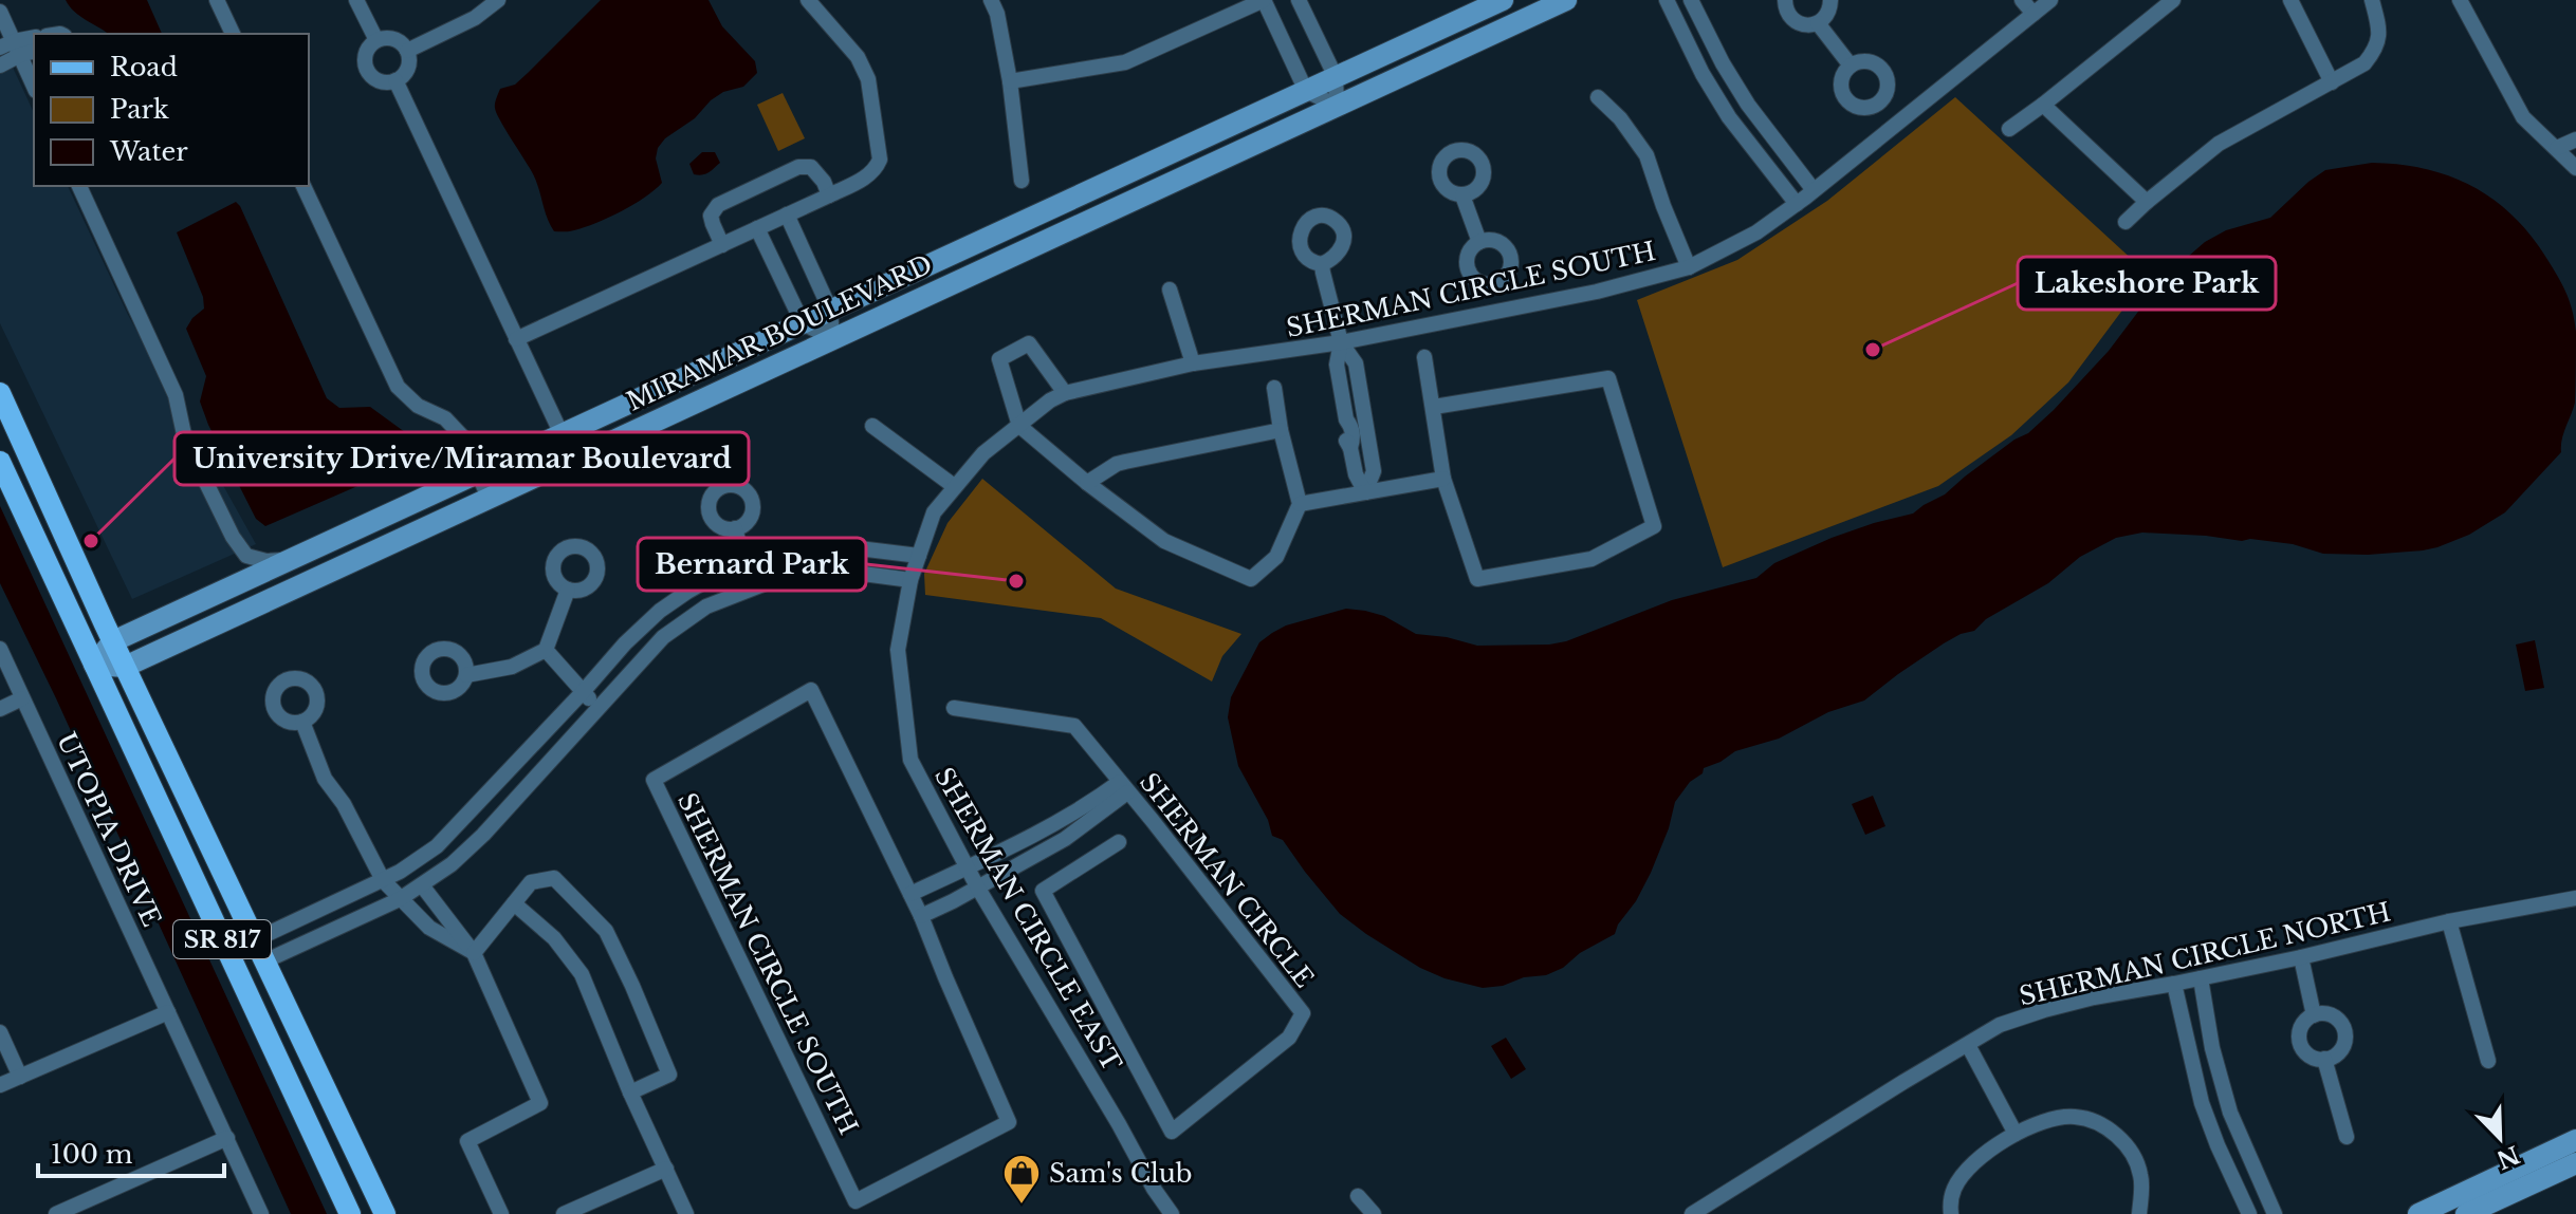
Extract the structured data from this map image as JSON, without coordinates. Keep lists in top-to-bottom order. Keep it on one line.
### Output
{"streets":{"main road":["SR 817"],"street":["SHERMAN CIRCLE SOUTH","MIRAMAR BOULEVARD","UTOPIA DRIVE","SHERMAN CIRCLE","SHERMAN CIRCLE EAST","SHERMAN CIRCLE NORTH"]},"crossings":[["SHERMAN CIRCLE SOUTH","SHERMAN CIRCLE EAST"],["MIRAMAR BOULEVARD","SR 817"]],"places":{"other":["Lakeshore Park","University Drive/Miramar Boulevard","Bernard Park"],"shop":["Sam's Club"]},"legend":["Road","Park","Water"],"scale_bar":"100 m","north":"bottom right"}
